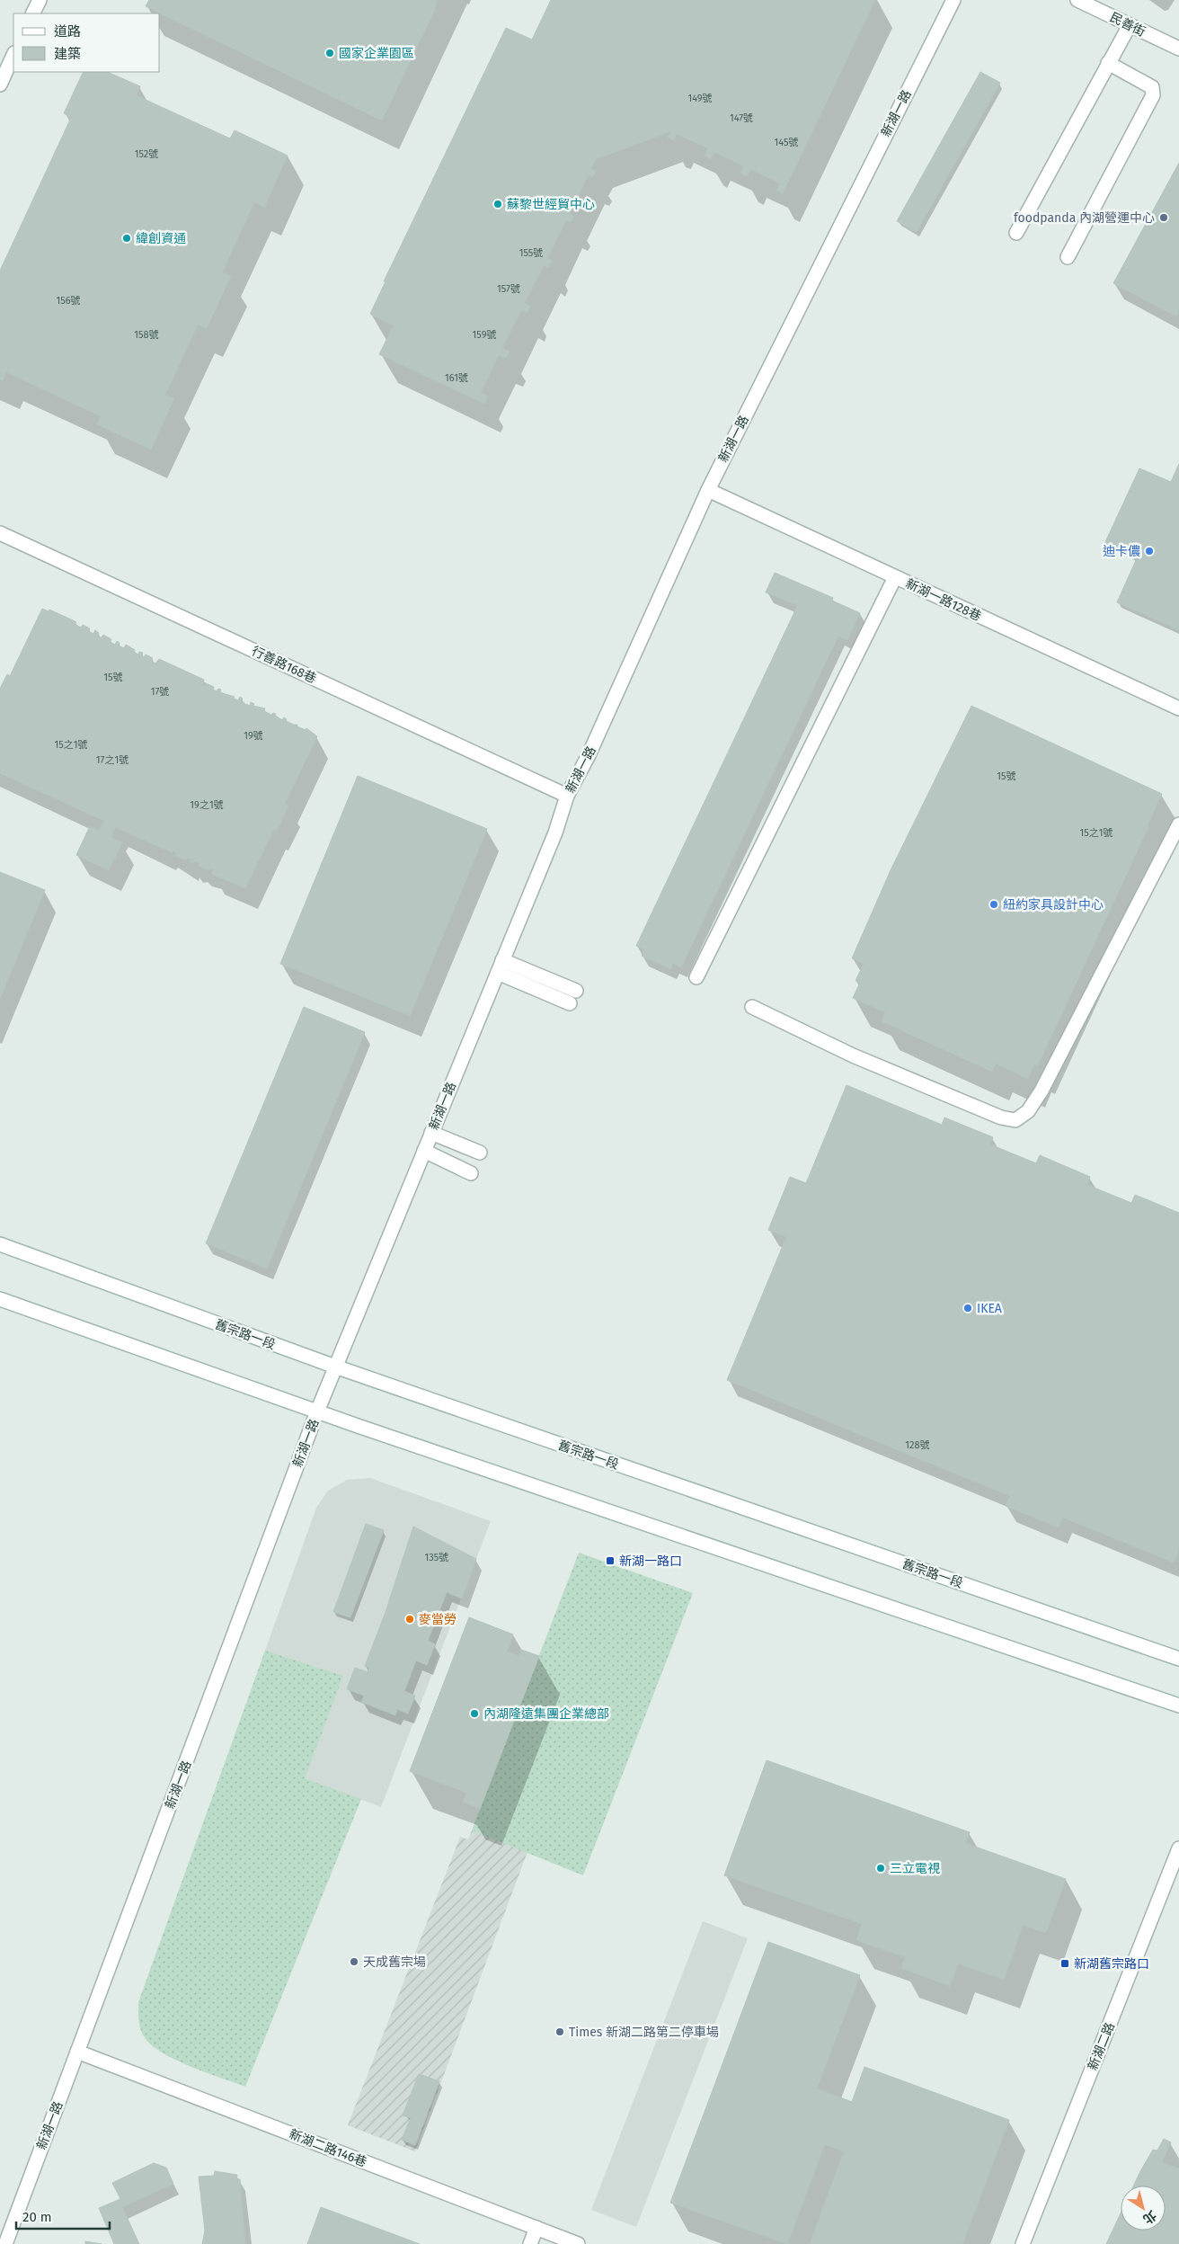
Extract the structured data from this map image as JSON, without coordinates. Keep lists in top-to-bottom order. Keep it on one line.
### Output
{"streets":{"street":["民善街","新湖一路","新湖一路128巷","行善路168巷","舊宗路一段","新湖二路","新湖二路146巷"]},"crossings":[["新湖一路","新湖一路128巷"],["新湖一路","行善路168巷"],["新湖一路","舊宗路一段"],["新湖一路","新湖二路146巷"]],"places":{"other":["國家企業園區","蘇黎世經貿中心","foodpanda 內湖營運中心","緯創資通","迪卡儂","紐約家具設計中心","IKEA","麥當勞","內湖隆遠集團企業總部","三立電視","天成舊宗場","Times 新湖二路第二停車場"],"transit":["新湖一路口","新湖舊宗路口"]},"house_numbers":["149號","147號","145號","152號","155號","157號","156號","158號","159號","161號","15號","17號","19號","15之1號","17之1號","15號","19之1號","15之1號","128號","135號"],"legend":["道路","建築"],"scale_bar":"20 m","north":"bottom right"}
